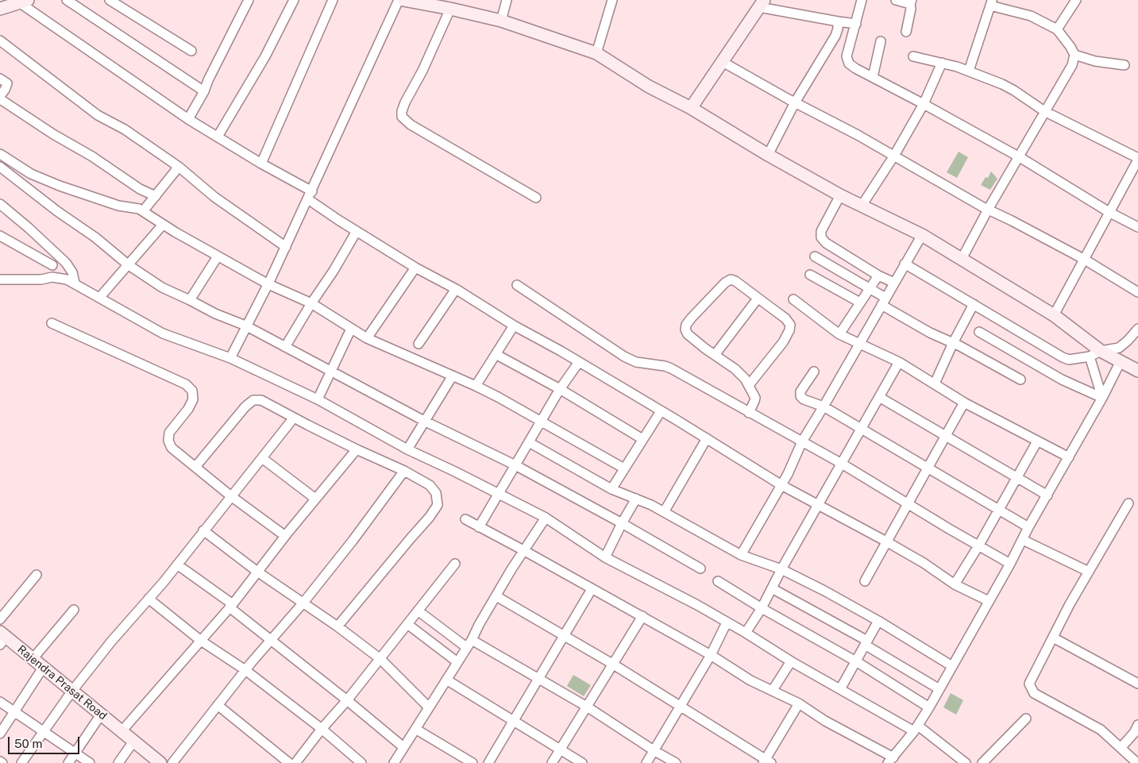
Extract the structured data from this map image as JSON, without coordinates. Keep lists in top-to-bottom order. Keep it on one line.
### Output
{"streets":{"main road":["Rajendra Prasat Road"]},"scale_bar":"50 m"}
